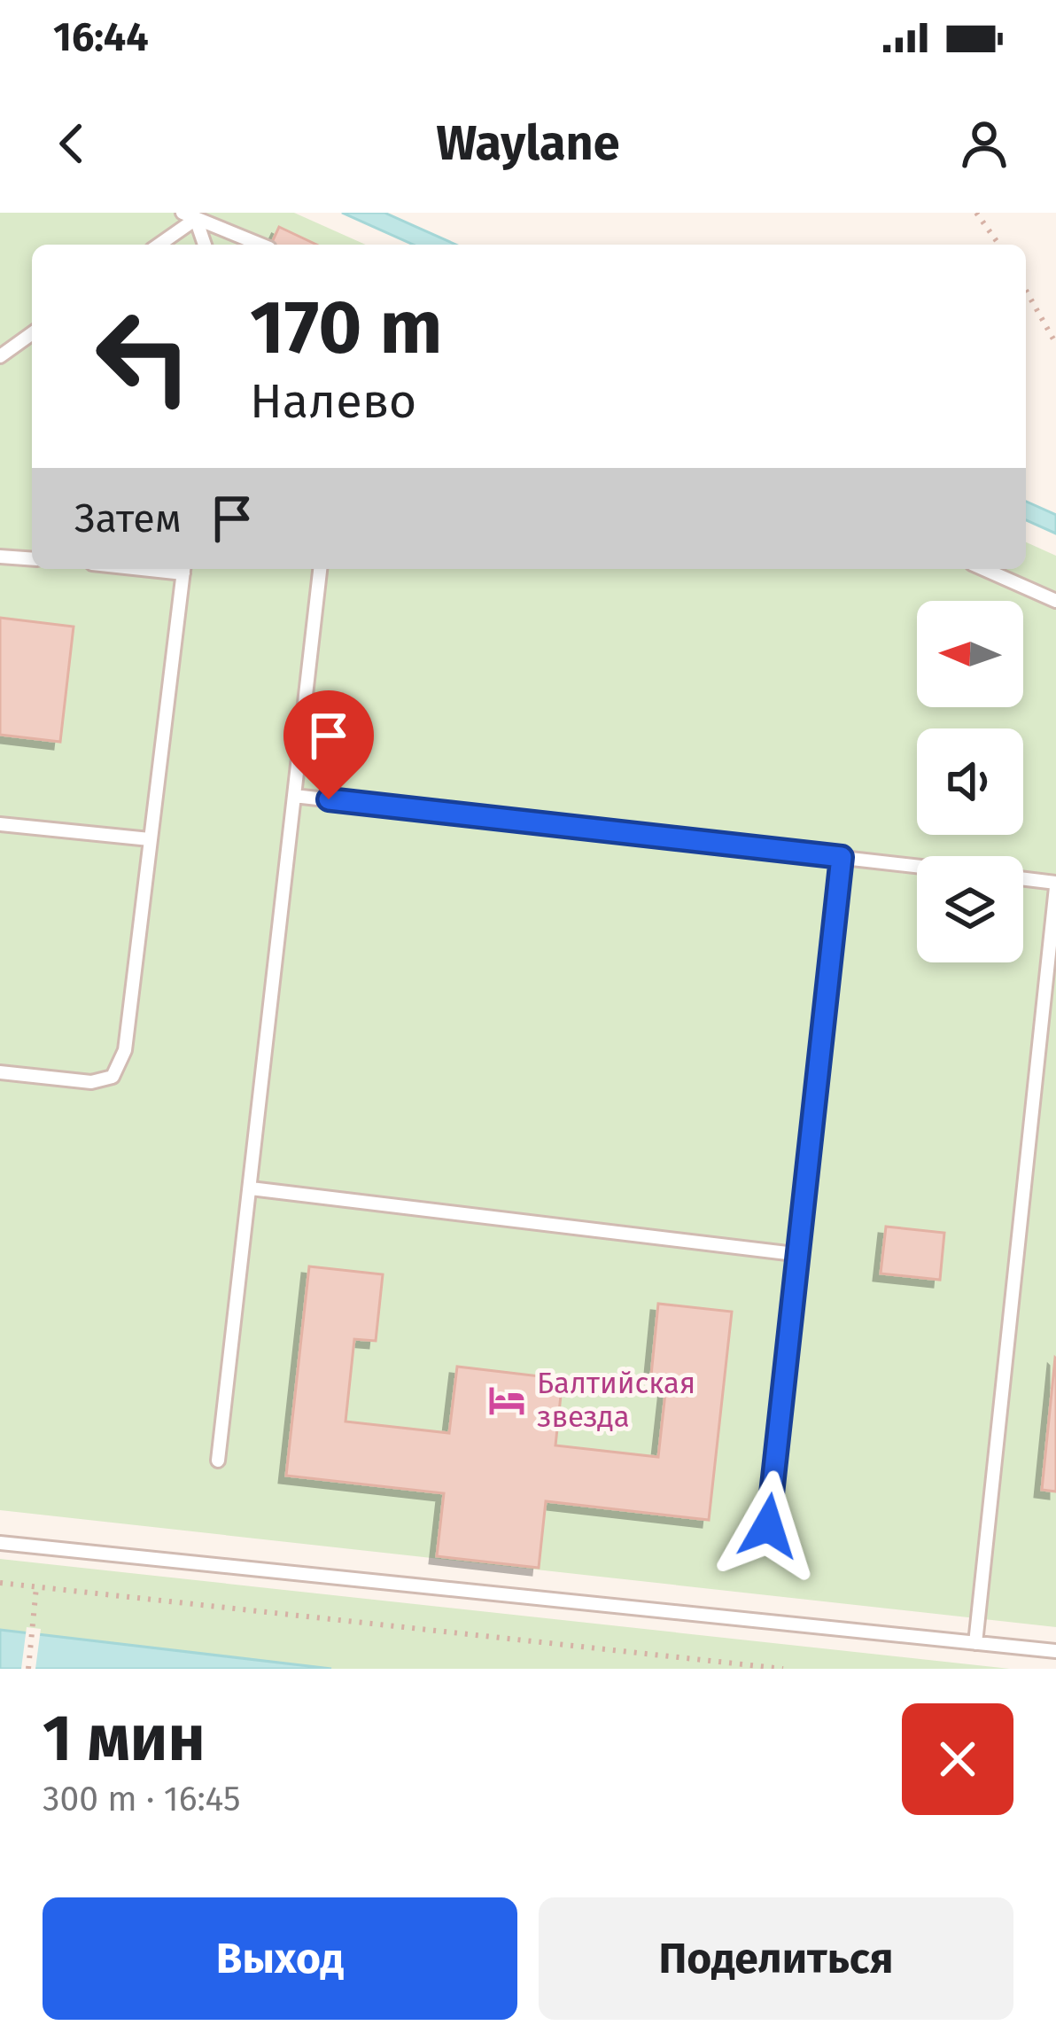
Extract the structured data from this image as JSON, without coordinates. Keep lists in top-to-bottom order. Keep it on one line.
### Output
{"places":{"hotel":["Балтийская звезда"]},"north":"left","page":{"status":"16:44","header":"Waylane","turn":["170 m","Налево"],"then":"Затем","heading":["1 мин","300 m · 16:45"],"buttons":["Выход","Поделиться"]}}
